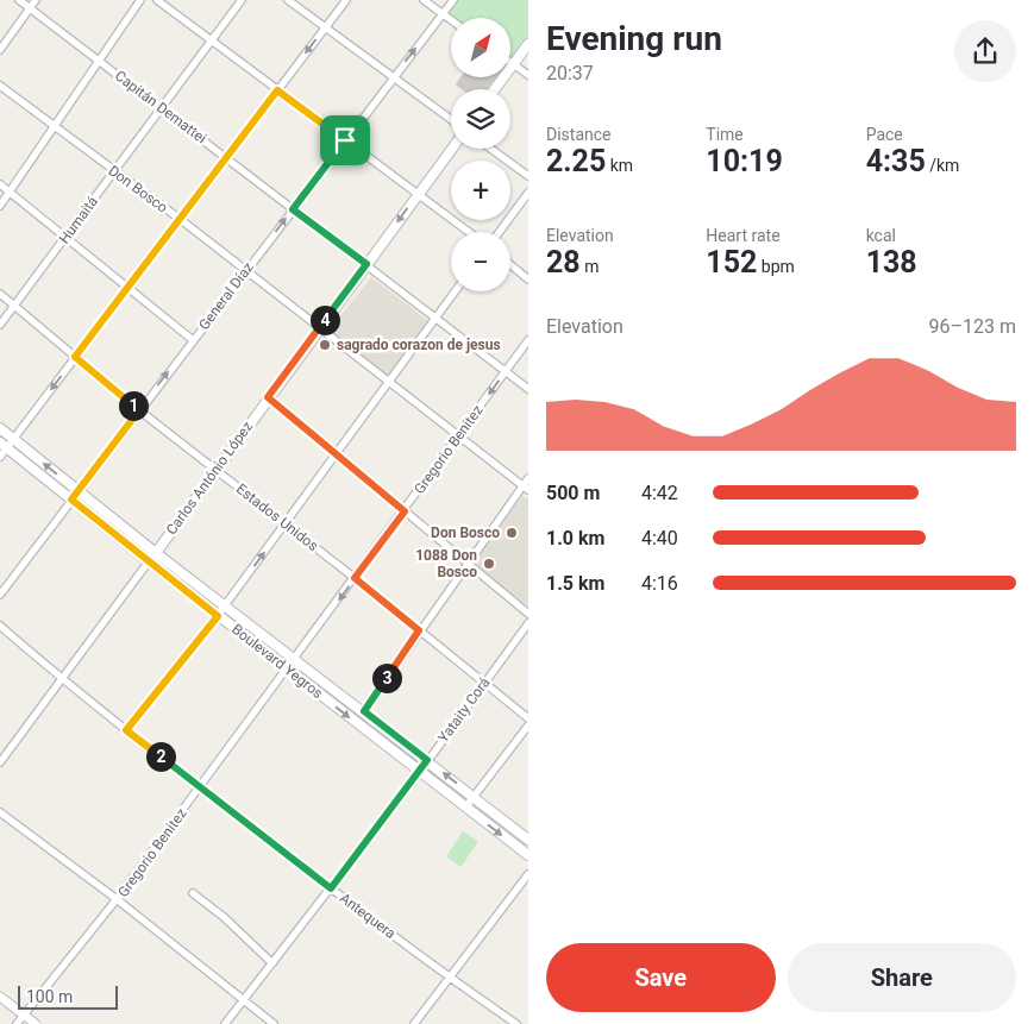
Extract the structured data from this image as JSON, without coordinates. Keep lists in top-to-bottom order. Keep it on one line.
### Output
{"streets":{"main road":["Carlos António López","Boulevard Yegros"],"street":["Capitán Demattei","Don Bosco","Humaitá","General Díaz","Gregorio Benitez","Estados Unidos","Yataity Corá","Antequera"]},"crossings":[["Capitán Demattei","Humaitá"],["Capitán Demattei","General Díaz"],["Capitán Demattei","Gregorio Benitez"],["Capitán Demattei","Carlos António López"],["Don Bosco","Humaitá"],["Don Bosco","General Díaz"],["Don Bosco","Gregorio Benitez"],["Don Bosco","Carlos António López"],["Humaitá","Estados Unidos"],["General Díaz","Estados Unidos"],["General Díaz","Boulevard Yegros"],["Gregorio Benitez","Estados Unidos"],["Gregorio Benitez","Boulevard Yegros"],["Gregorio Benitez","Antequera"],["Carlos António López","Estados Unidos"],["Carlos António López","Boulevard Yegros"],["Carlos António López","Antequera"],["Estados Unidos","Yataity Corá"],["Boulevard Yegros","Yataity Corá"],["Yataity Corá","Antequera"]],"places":["sagrado corazon de jesus","Don Bosco","1088 Don Bosco"],"scale_bar":"100 m","north":"top right","page":{"heading":["Evening run","20:37"],"map_buttons":["+","−"],"stats":[["Distance","2.25 km"],["Time","10:19"],["Pace","4:35 /km"],["Elevation","28 m"],["Heart rate","152 bpm"],["kcal","138"]],"chart":["Elevation","96–123 m"],"pins":["4","1","3","2"],"list":[{"name":"500 m","note":"4:42"},{"name":"1.0 km","note":"4:40"},{"name":"1.5 km","note":"4:16"}],"buttons":["Save","Share"],"scale":"100 m"}}
